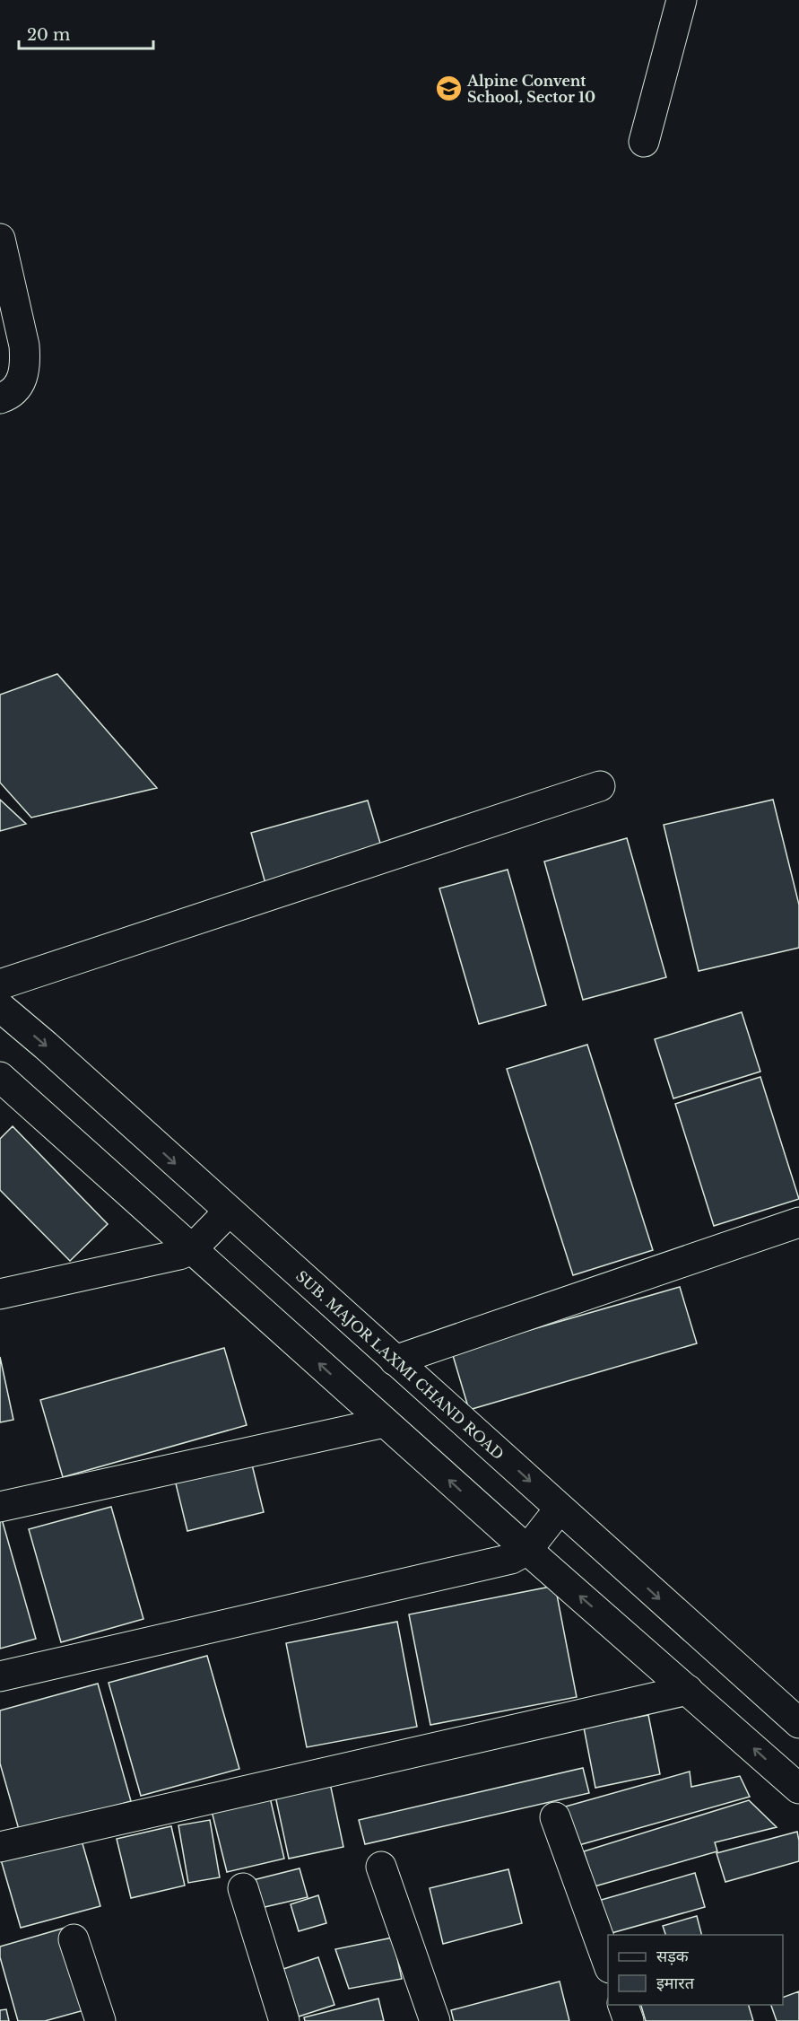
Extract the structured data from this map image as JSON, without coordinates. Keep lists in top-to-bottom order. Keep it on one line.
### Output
{"streets":{"street":["SUB. MAJOR LAXMI CHAND ROAD"]},"places":{"school or university":["Alpine Convent School, Sector 10"]},"legend":["सड़क","इमारत"],"scale_bar":"20 m"}
